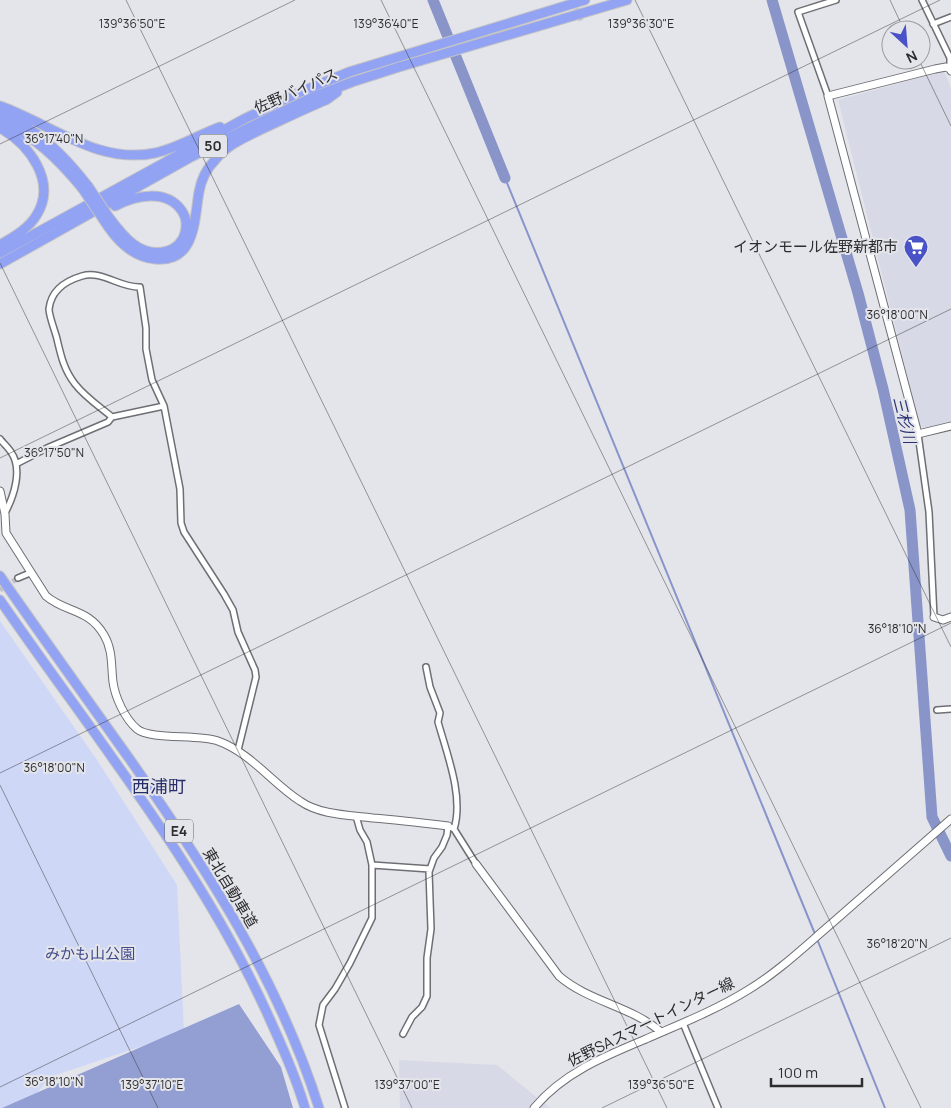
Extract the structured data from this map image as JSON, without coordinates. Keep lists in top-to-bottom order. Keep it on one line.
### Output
{"streets":{"highway":["佐野バイパス","50","E4","東北自動車道"],"street":["佐野SAスマートインター線"]},"districts":["西浦町"],"water":["三杉川"],"parks":["みかも山公園"],"places":{"supermarket":["イオンモール佐野新都市"]},"scale_bar":"100 m","north":"bottom right","coordinates":["139°36'50\"E","139°36'40\"E","139°36'30\"E","36°17'40\"N","36°18'00\"N","36°17'50\"N","36°18'10\"N","36°18'20\"N","139°37'10\"E","139°37'00\"E"]}
